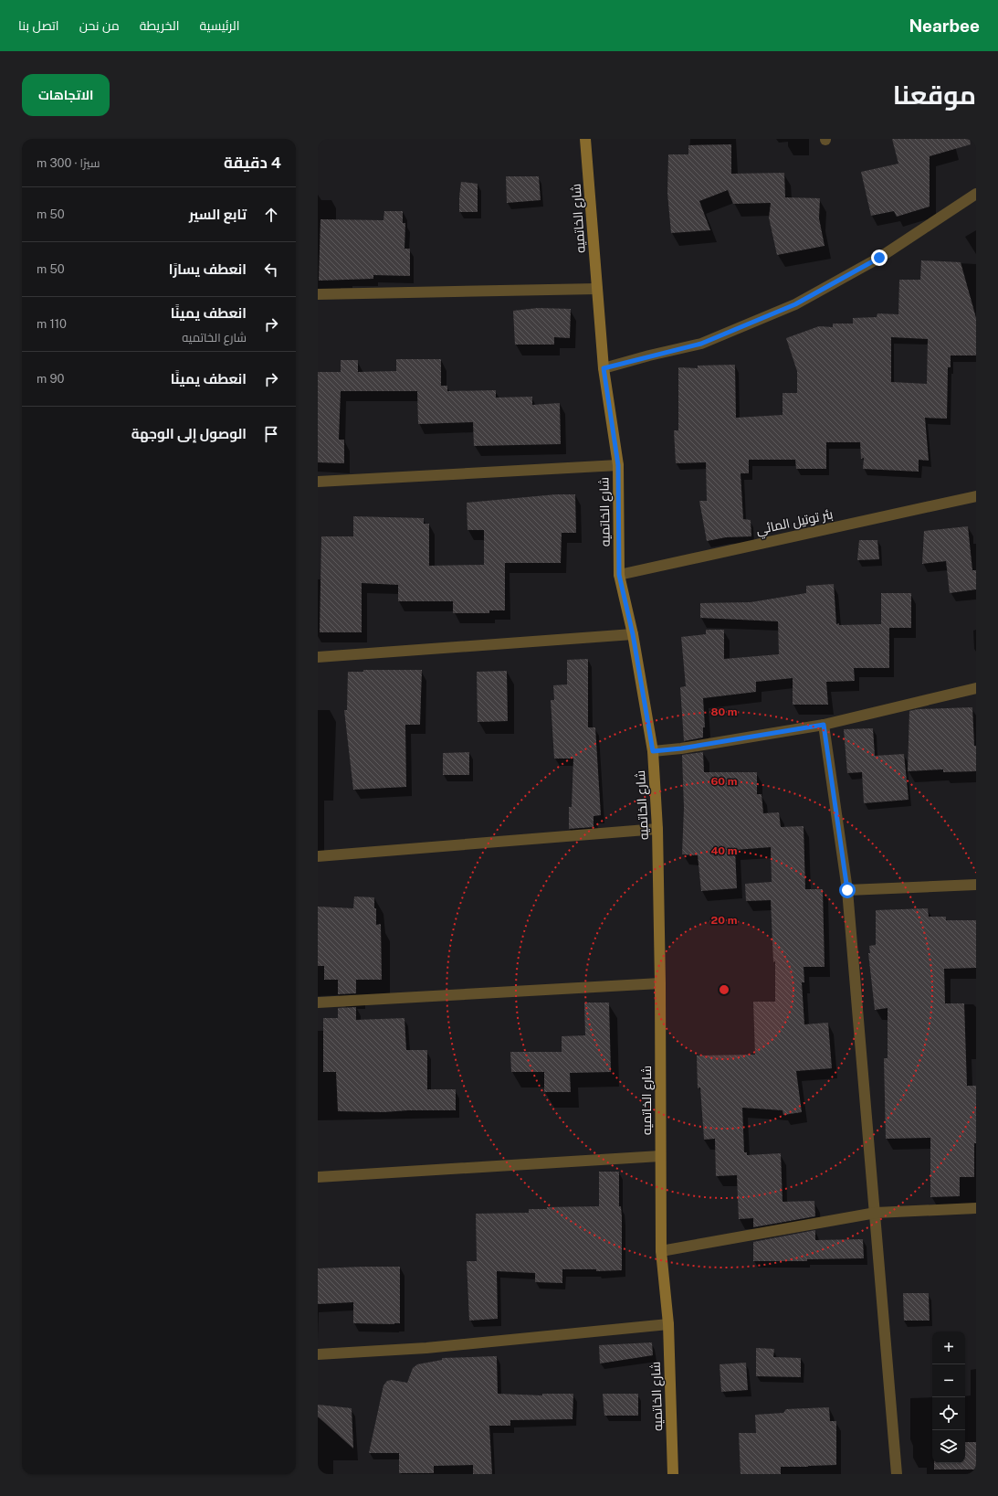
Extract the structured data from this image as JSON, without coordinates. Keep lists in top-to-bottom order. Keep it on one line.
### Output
{"streets":{"street":["شارع الخاتميه","بئر توتيل المائي"]},"crossings":[["شارع الخاتميه","بئر توتيل المائي"]],"page":{"header":"Nearbee","nav":["الرئيسية","الخريطة","من نحن","اتصل بنا"],"title":"موقعنا","buttons":"الاتجاهات","heading":["4 دقيقة","سيرًا · 300 m"],"list":[["تابع السير","50 m"],["انعطف يسارًا","50 m"],["انعطف يمينًا","شارع الخاتميه","110 m"],["انعطف يمينًا","90 m"],"الوصول إلى الوجهة"],"map_buttons":["+","−"]},"rings":["80 m","60 m","40 m","20 m"]}
